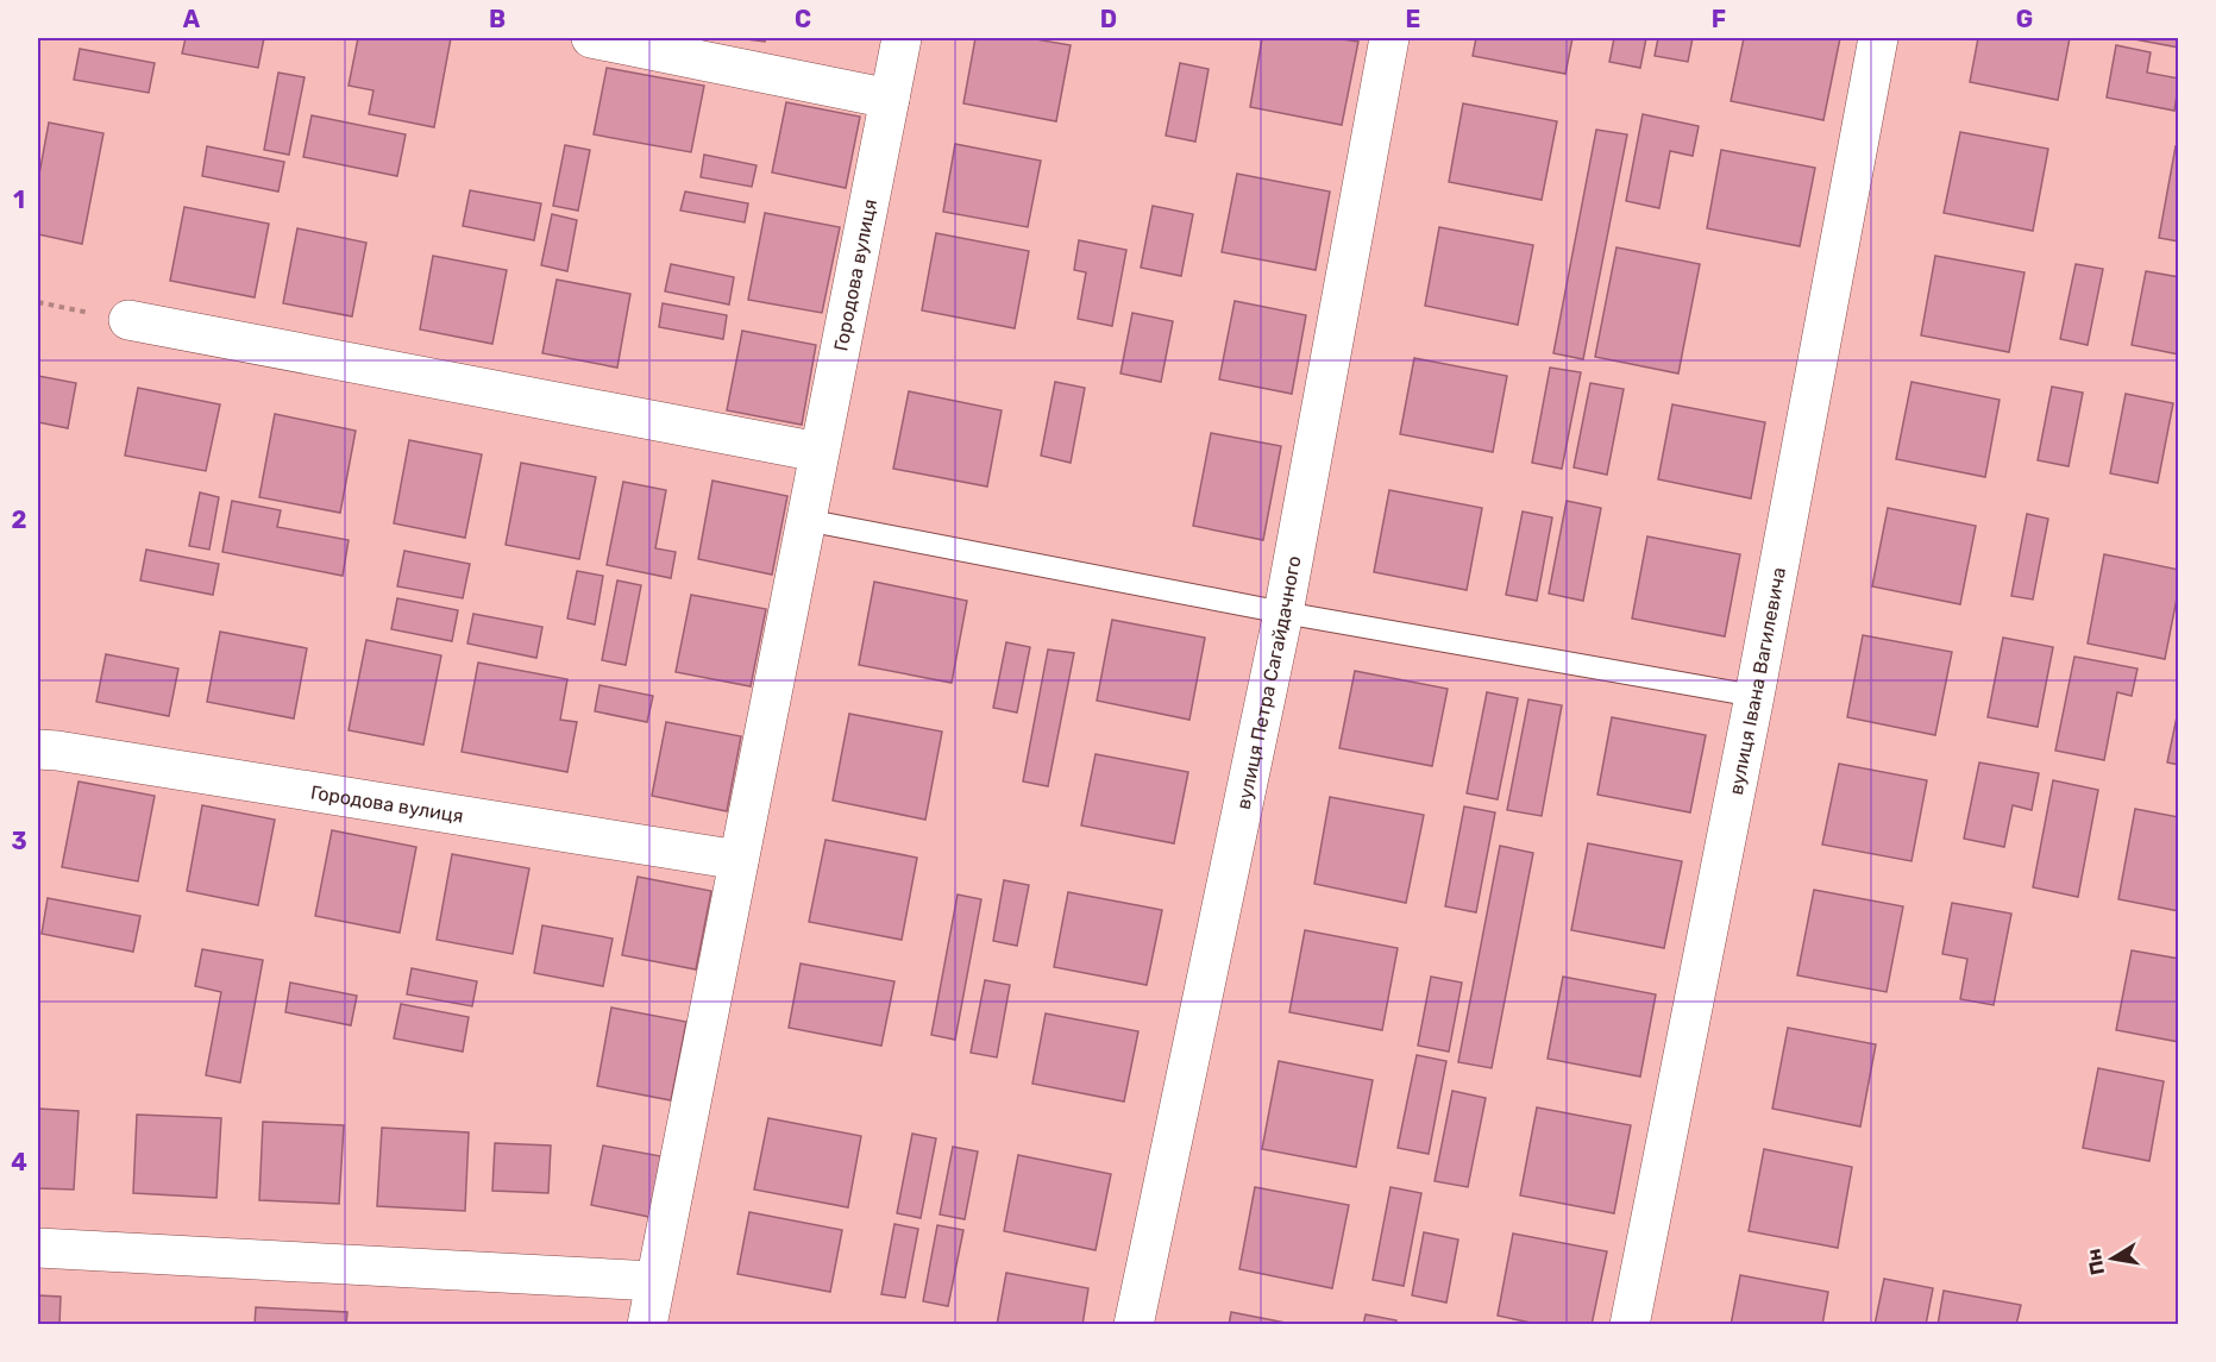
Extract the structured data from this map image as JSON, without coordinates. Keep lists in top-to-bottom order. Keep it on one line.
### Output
{"streets":{"street":["Городова вулиця","вулиця Івана Вагилевича","вулиця Петра Сагайдачного"]},"north":"left","grid":{"columns":["A","B","C","D","E","F","G"],"rows":["1","2","3","4"]}}
